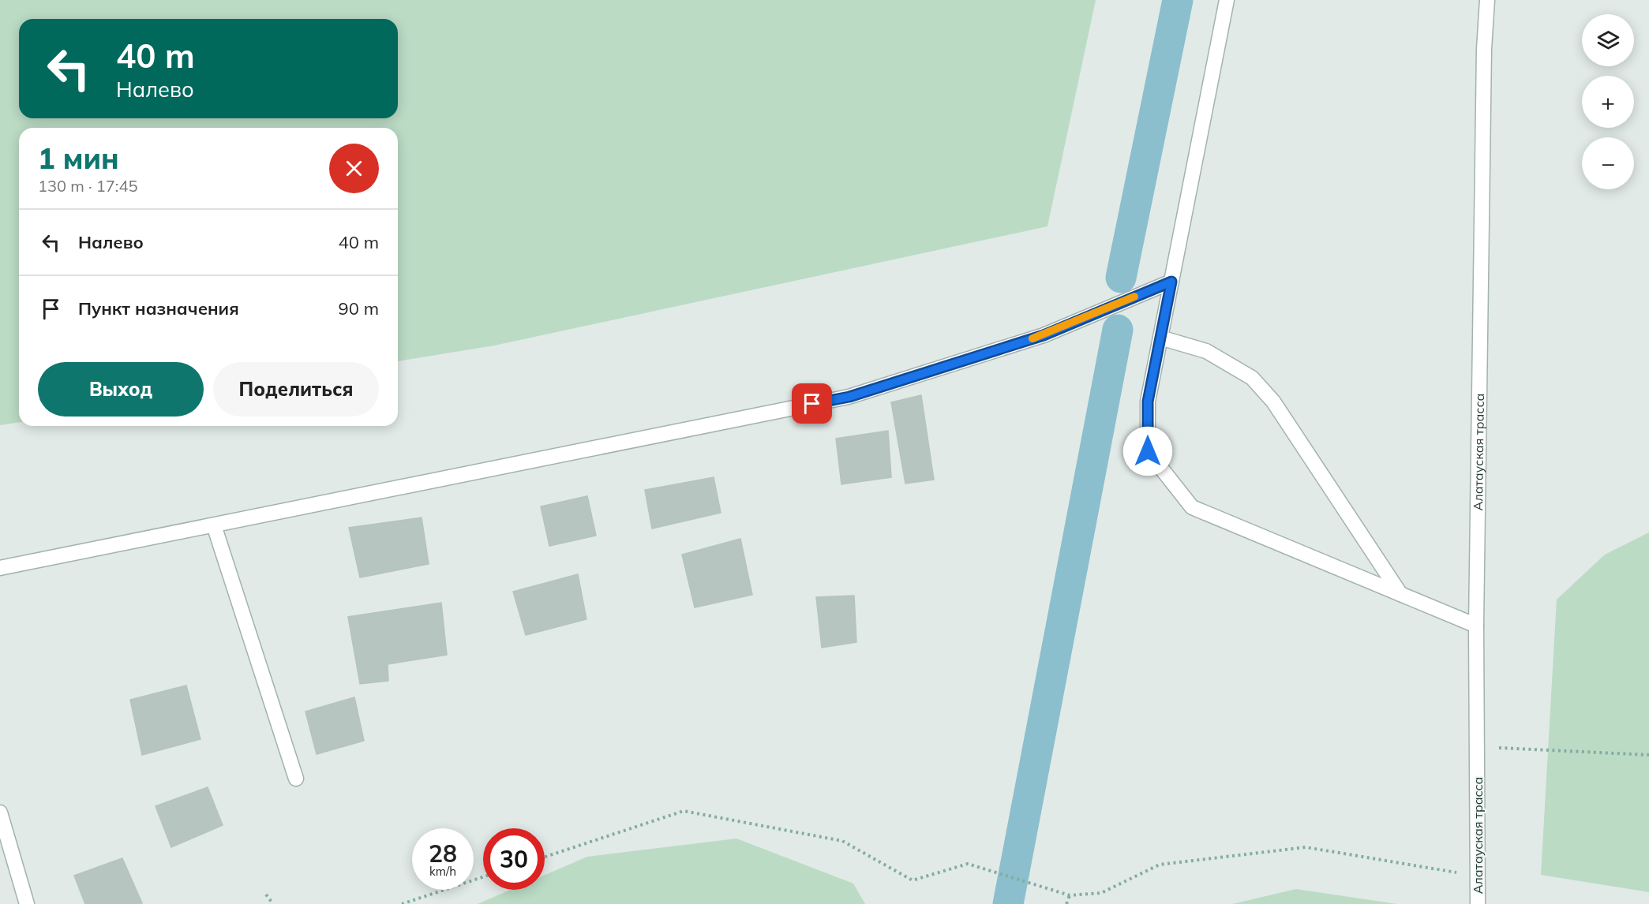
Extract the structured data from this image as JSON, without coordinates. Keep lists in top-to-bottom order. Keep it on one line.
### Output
{"streets":{"street":["Алатауская трасса"]},"page":{"map_buttons":["+","−"],"turn":["40 m","Налево"],"heading":["1 мин","130 m · 17:45"],"list":[{"name":"Налево","value":"40 m"},{"name":"Пункт назначения","value":"90 m"}],"buttons":["Выход","Поделиться"],"speed":"28 km/h","limit":"30"}}
